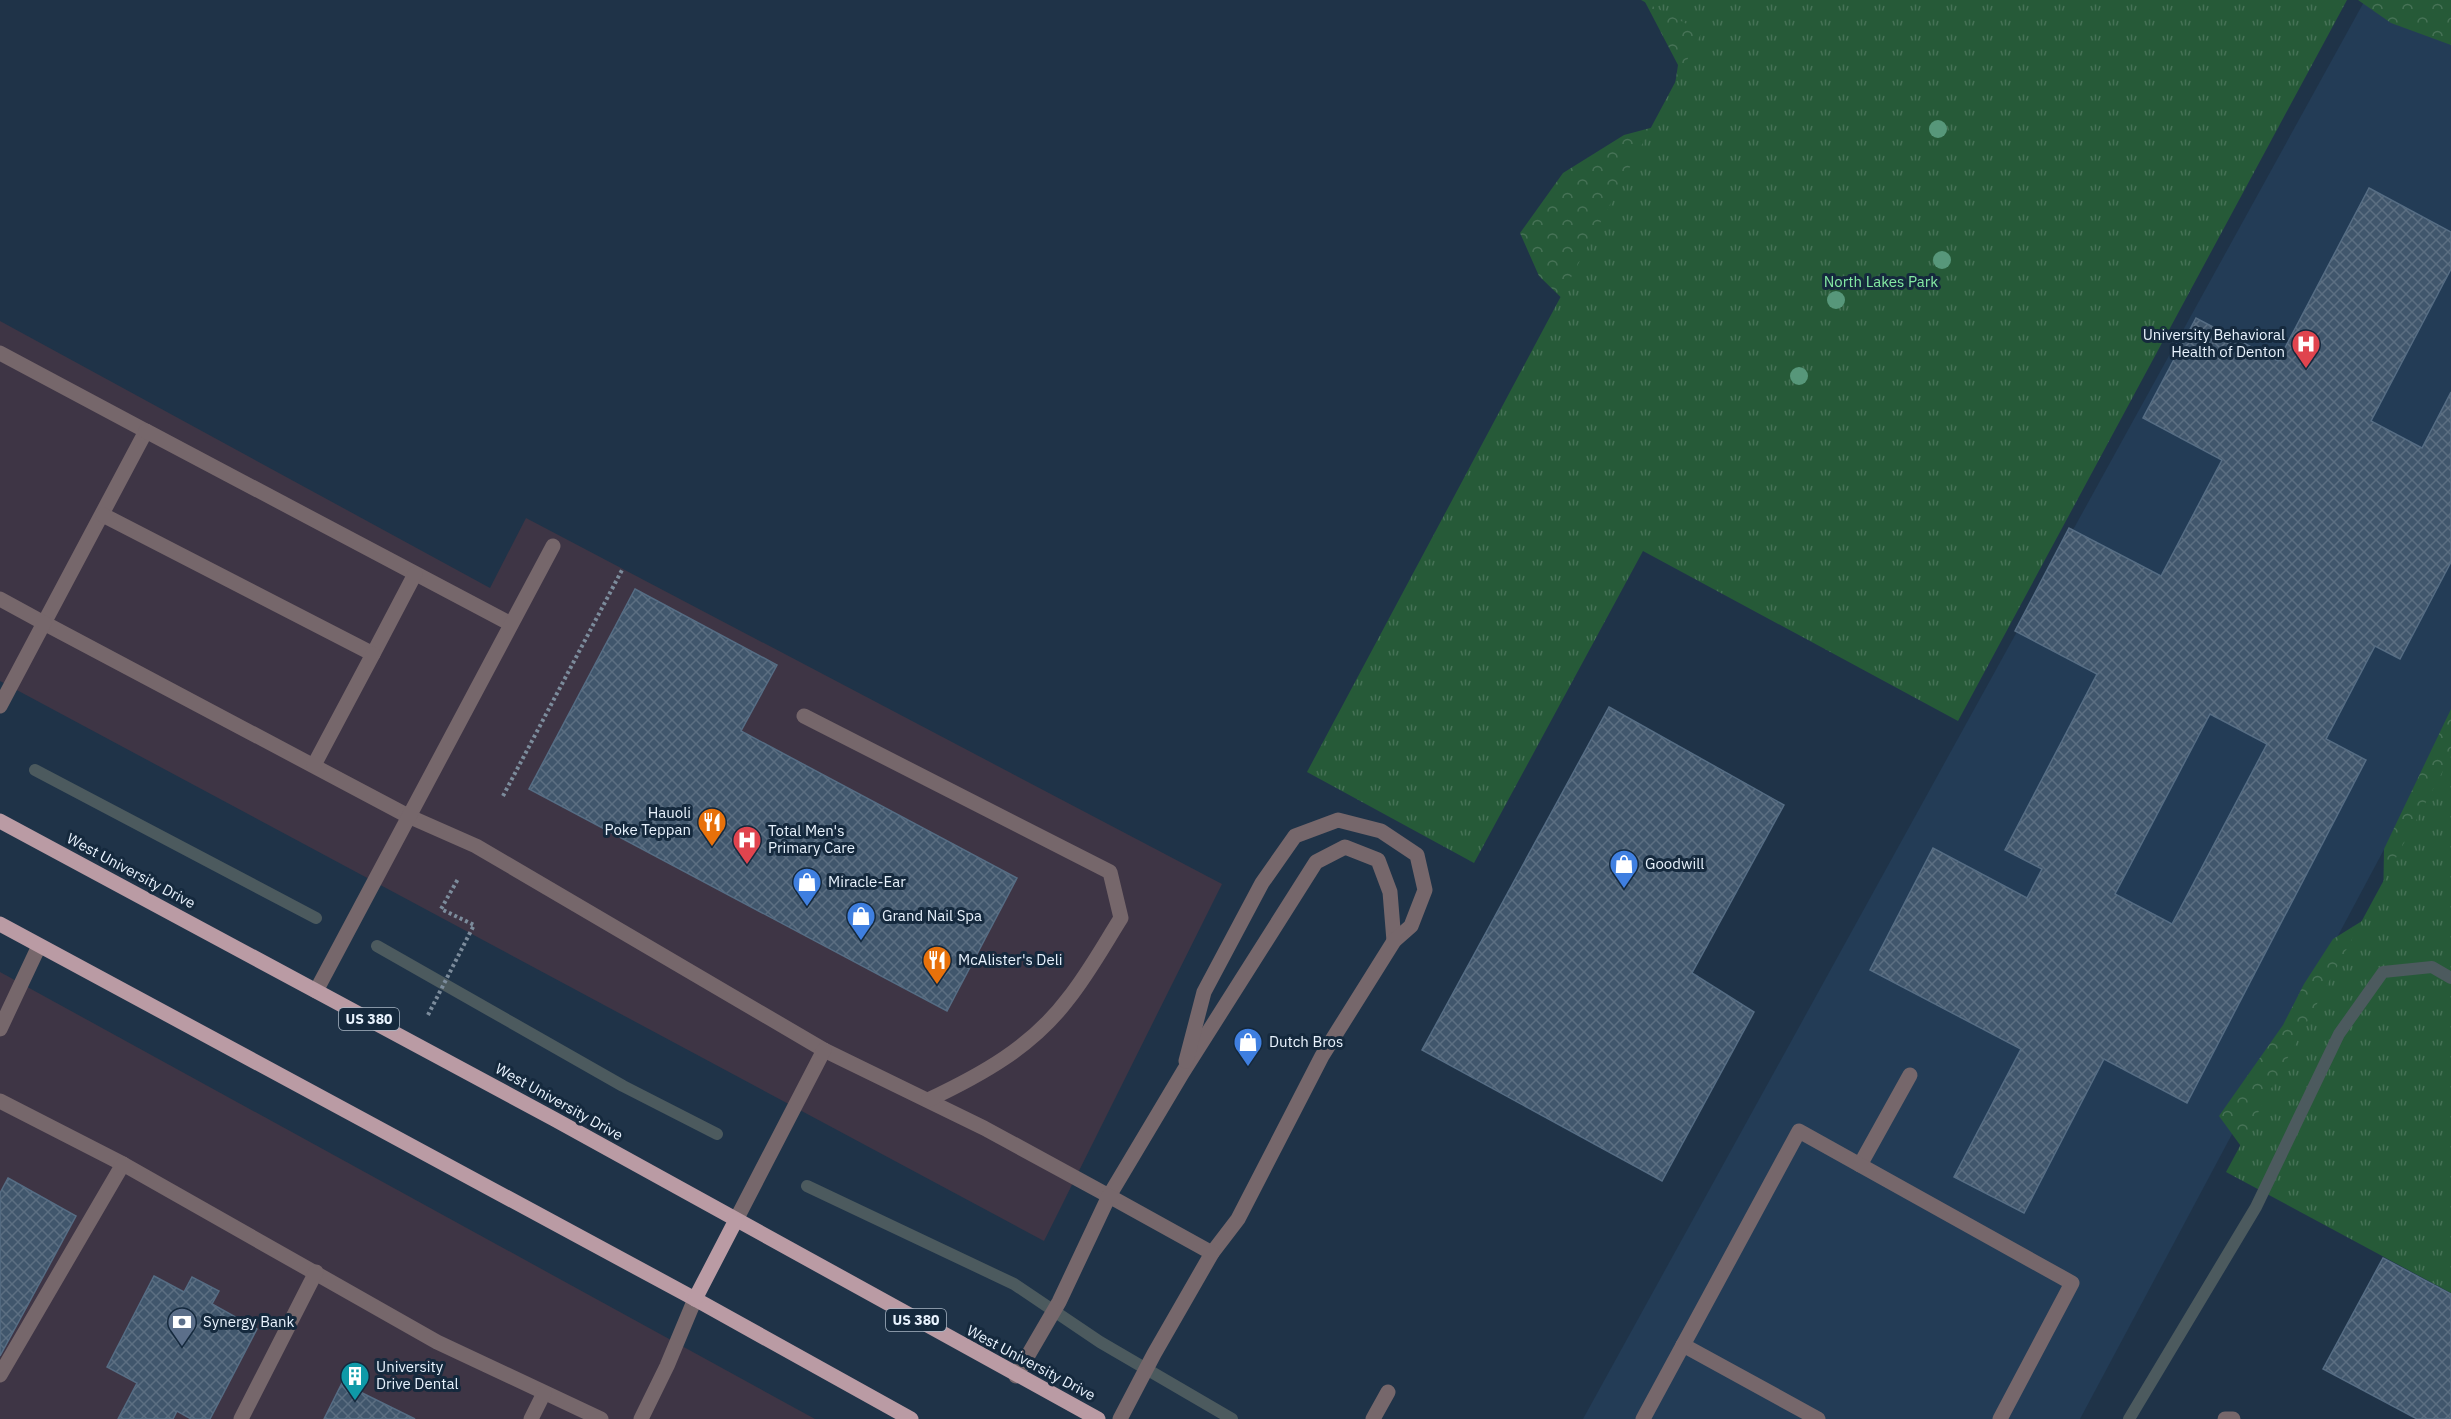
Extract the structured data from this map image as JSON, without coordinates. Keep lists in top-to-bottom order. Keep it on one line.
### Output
{"streets":{"main road":["West University Drive","US 380"]},"parks":["North Lakes Park"],"places":{"hospital":["University Behavioral Health of Denton","Total Men's Primary Care"],"restaurant":["Hauoli Poke Teppan","McAlister's Deli"],"shop":["Goodwill","Miracle-Ear","Grand Nail Spa","Dutch Bros"],"bank":["Synergy Bank"],"building":["University Drive Dental"]}}
